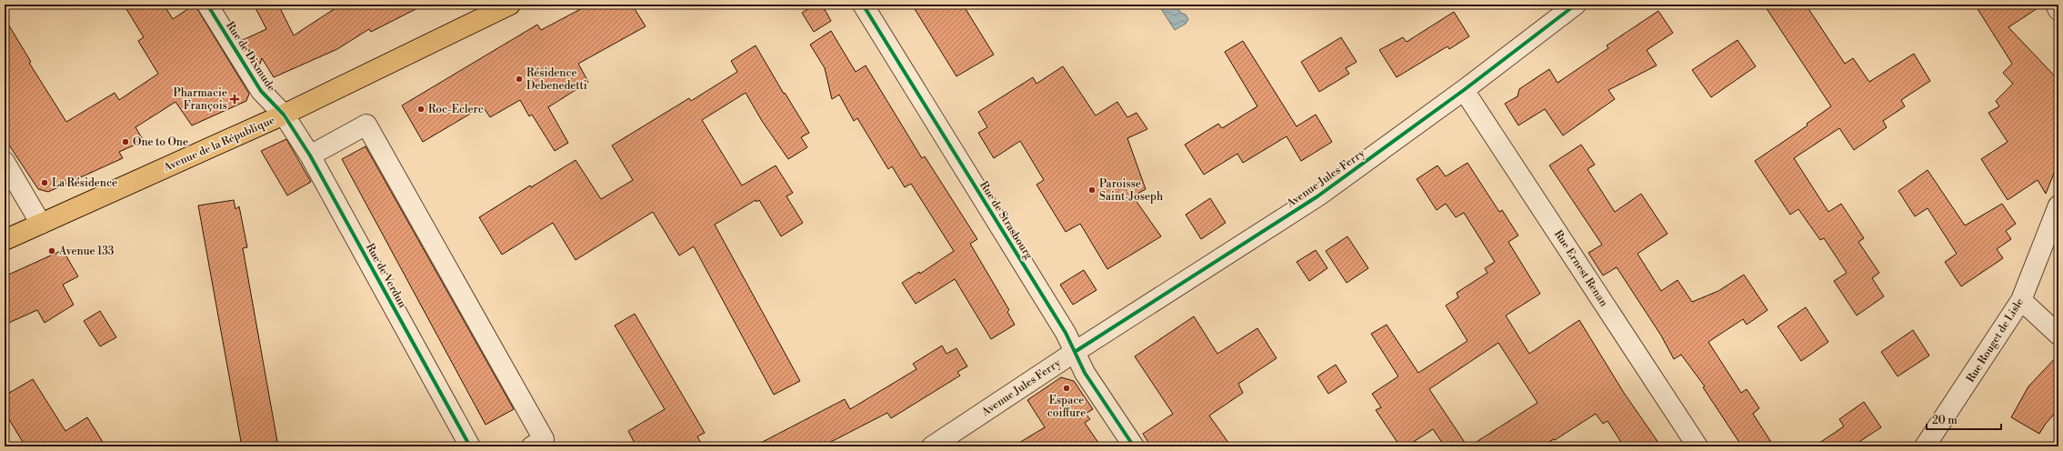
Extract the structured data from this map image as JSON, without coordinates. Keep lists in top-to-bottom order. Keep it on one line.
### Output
{"streets":{"main road":["Avenue de la République"],"street":["Rue de Dixmude","Avenue Jules Ferry","Rue de Strasbourg","Rue Ernest Renan","Rue de Verdun","Rue Rouget de Lisle"]},"crossings":[["Rue de Dixmude","Avenue de la République"],["Rue de Dixmude","Rue de Verdun"],["Avenue de la République","Rue de Verdun"],["Avenue Jules Ferry","Rue de Strasbourg"],["Avenue Jules Ferry","Rue Ernest Renan"]],"places":{"other":["Résidence Debenedetti","Roc-Eclerc","One to One","La Résidence","Paroisse Saint-Joseph","Avenue 133","Espace coiffure"],"health":["Pharmacie François"]},"scale_bar":"20 m"}
